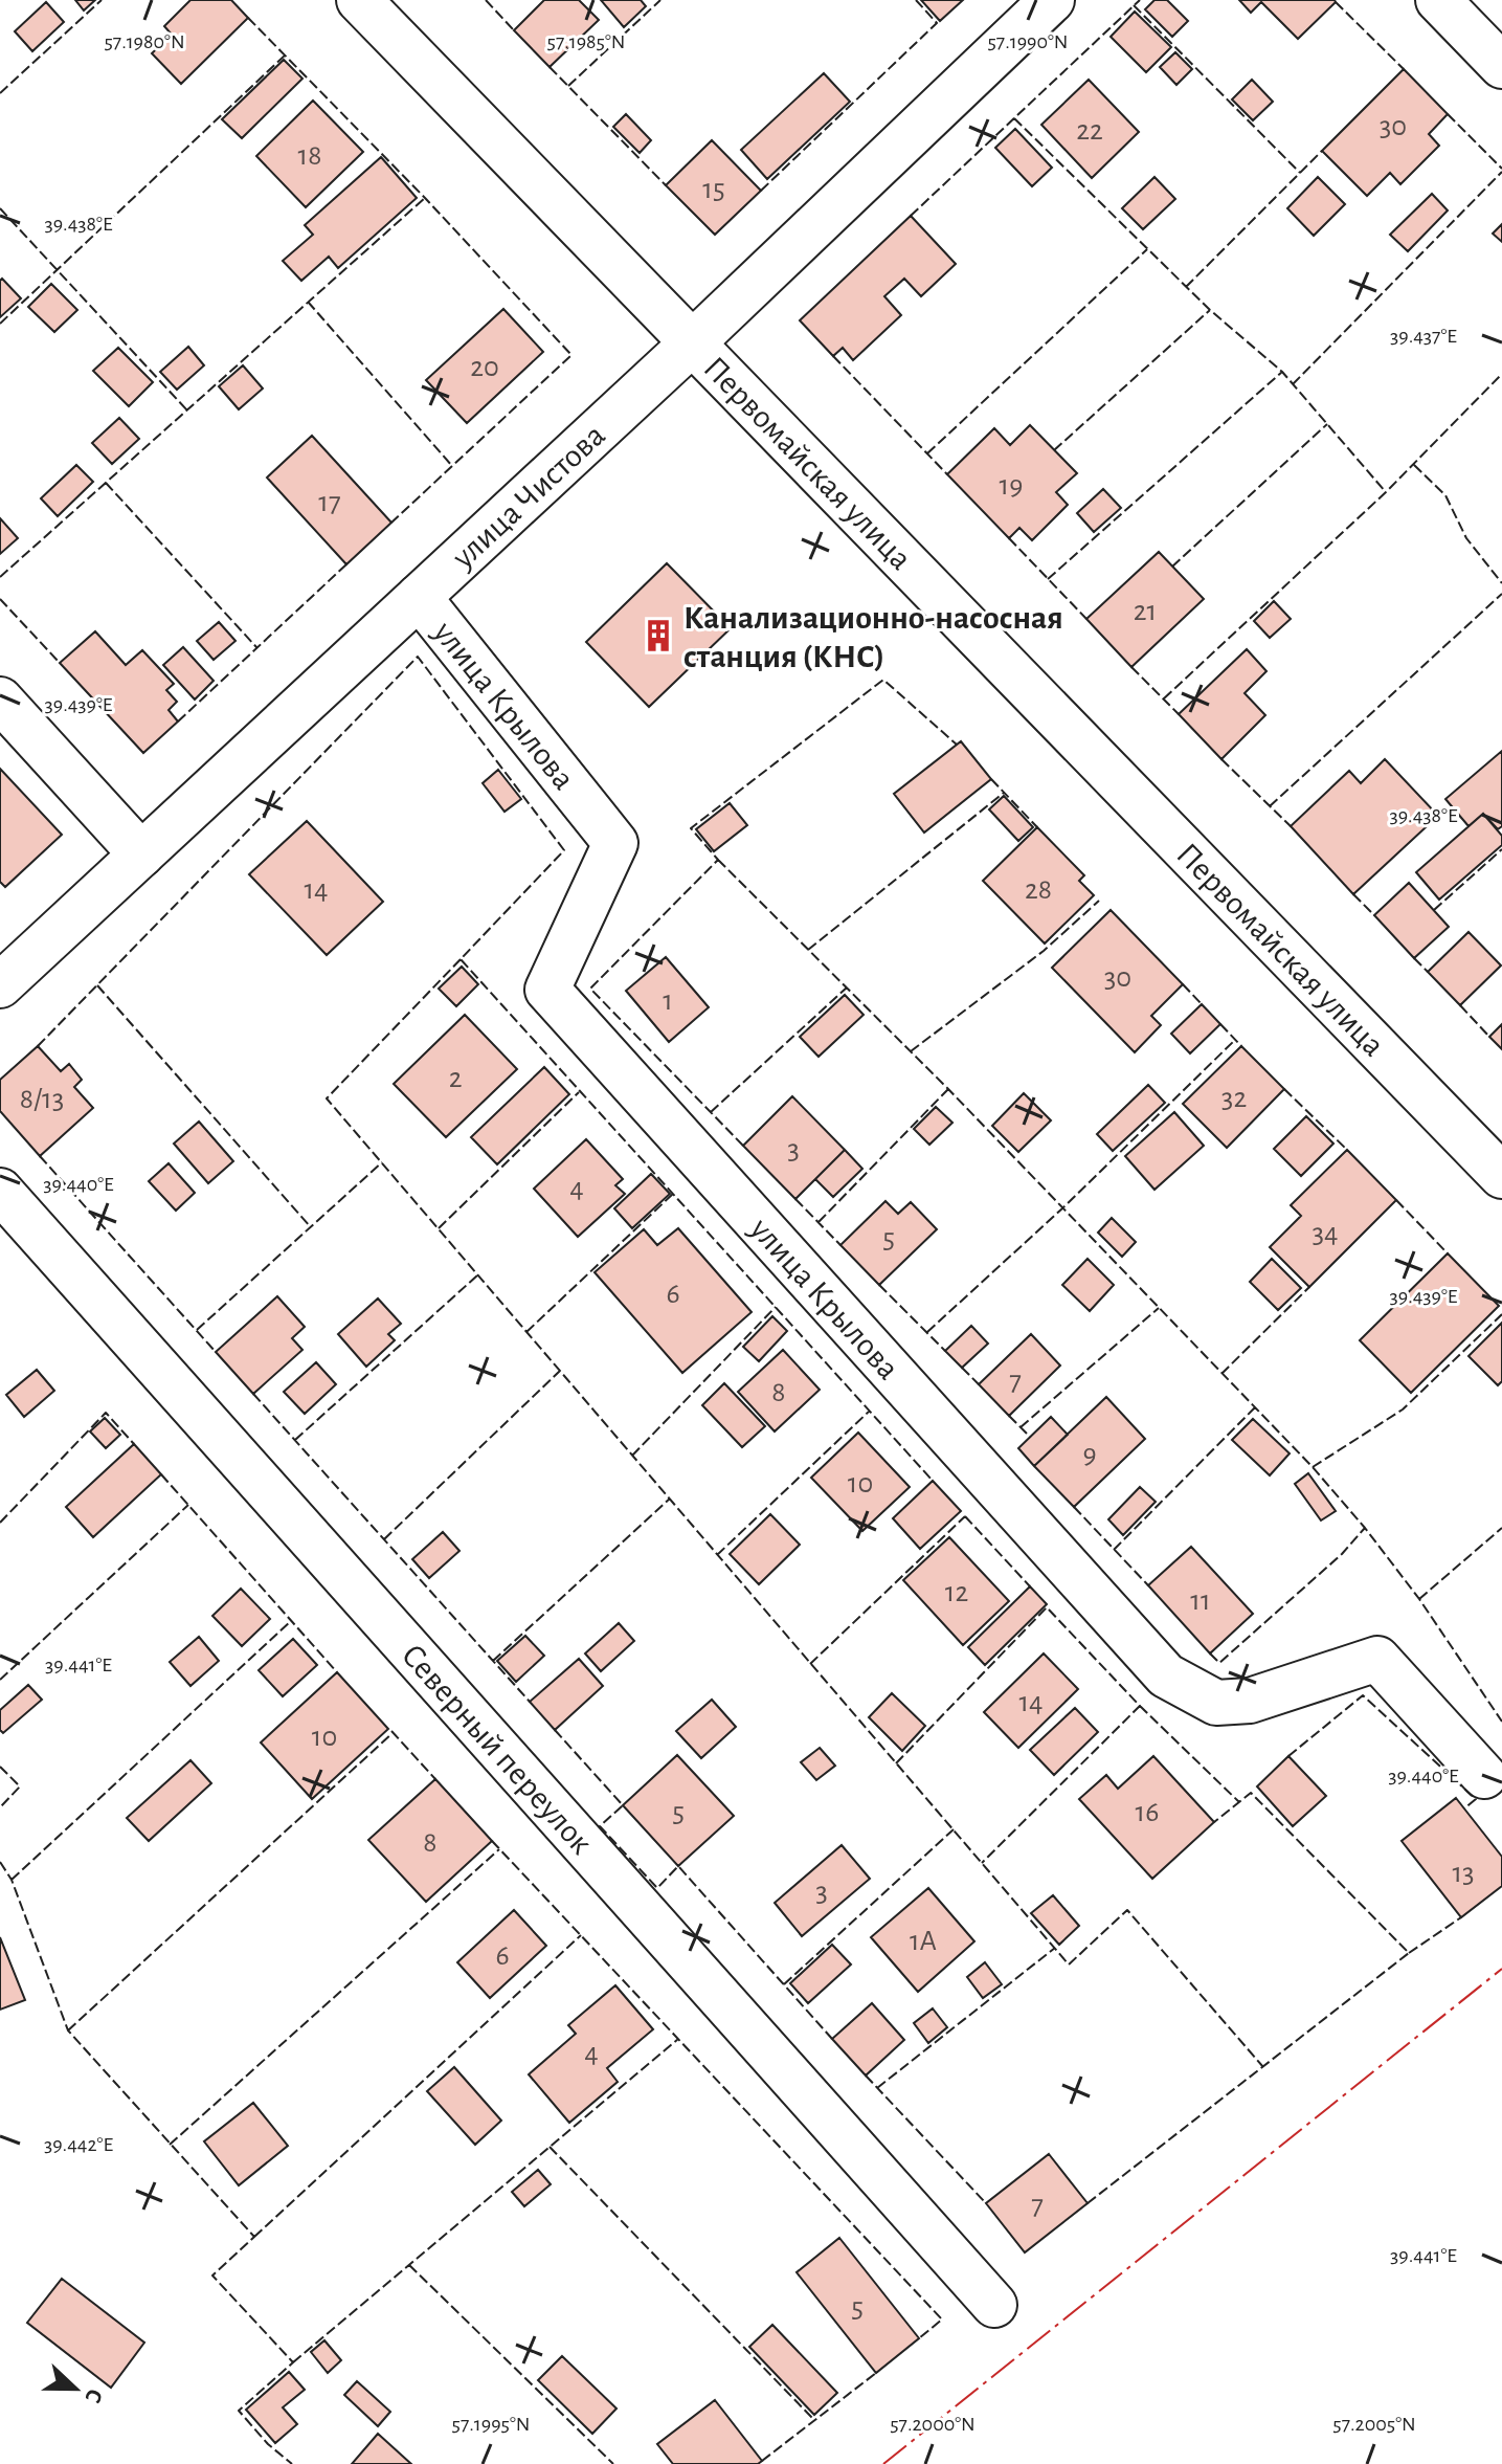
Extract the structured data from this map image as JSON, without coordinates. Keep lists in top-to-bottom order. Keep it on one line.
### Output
{"streets":{"street":["Первомайская улица","улица Чистова","улица Крылова","Северный переулок"]},"crossings":[["Первомайская улица","улица Чистова"],["улица Чистова","улица Крылова"]],"places":{"building":["Канализационно-насосная станция (КНС)"]},"house_numbers":["30","22","18","15","20","19","17","21","14","28","30","1","2","32","8/13","3","4","34","5","6","7","8","9","10","12","11","14","10","5","16","8","13","3","1А","6","4","7","5"],"north":"right","coordinates":["57.1985°N","57.1980°N","57.1990°N","39.438°E","39.437°E","39.439°E","39.440°E","39.441°E","39.442°E","57.1995°N","57.2000°N","57.2005°N"]}
